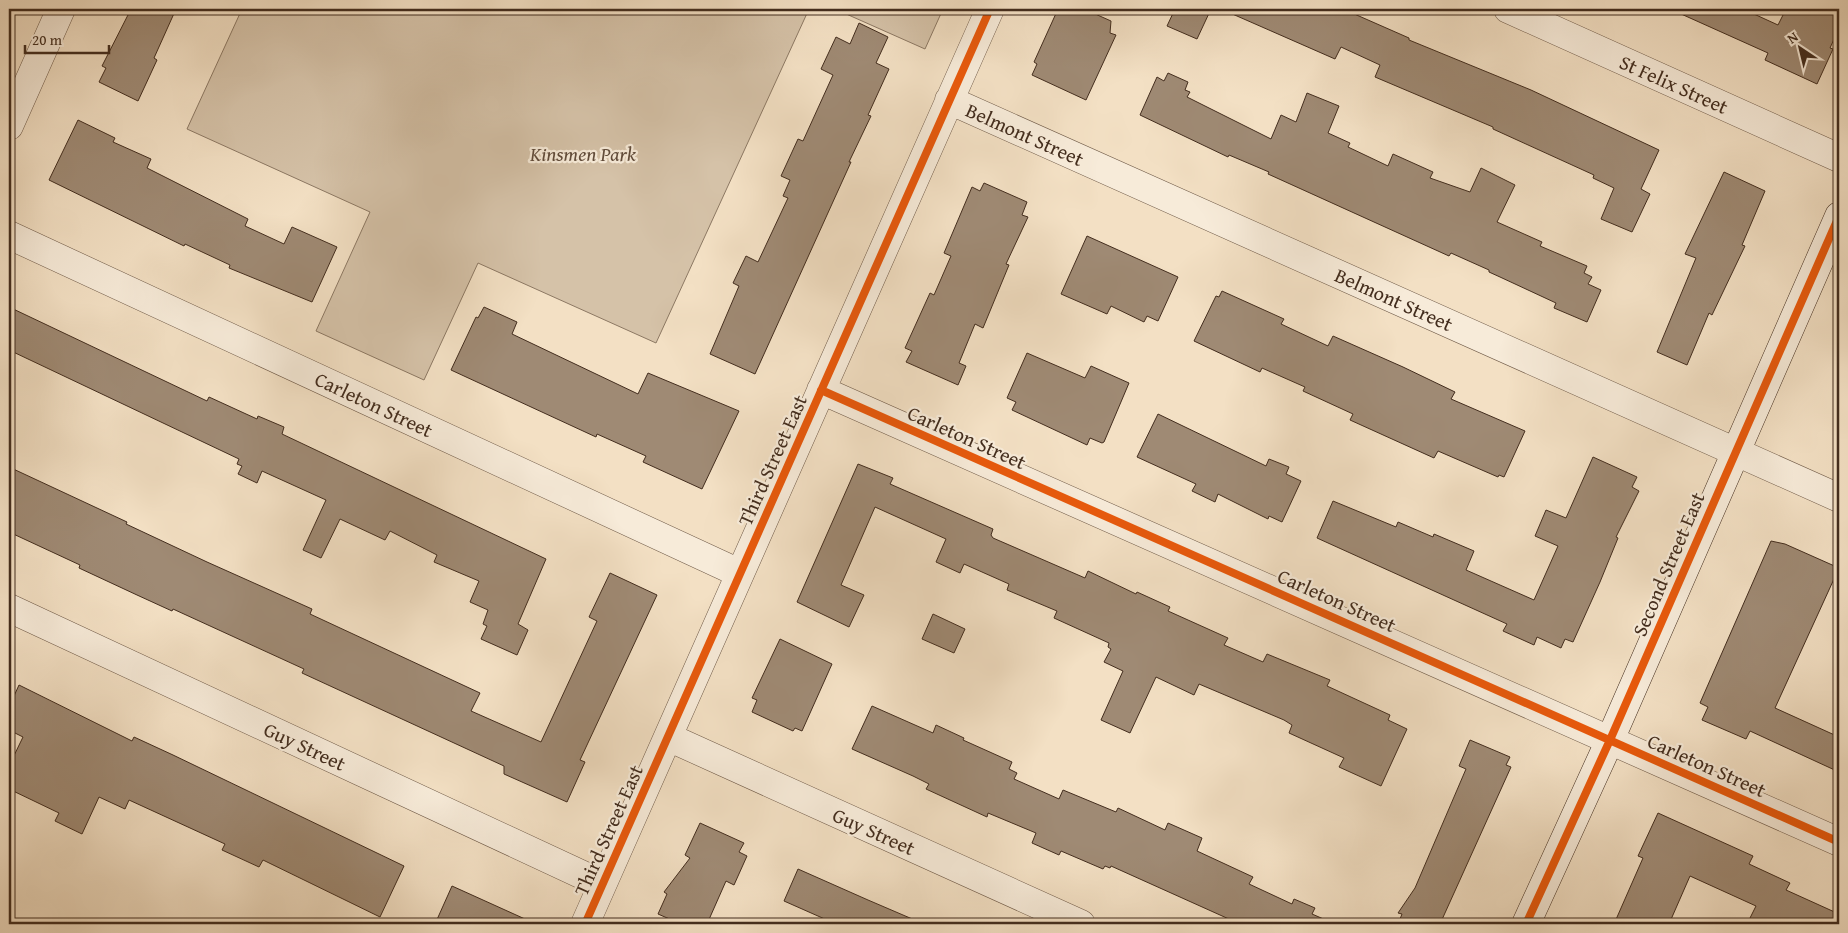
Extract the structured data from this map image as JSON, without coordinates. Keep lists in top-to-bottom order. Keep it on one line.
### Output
{"streets":{"street":["St Felix Street","Belmont Street","Carleton Street","Third Street East","Second Street East","Guy Street"]},"crossings":[["Belmont Street","Third Street East"],["Belmont Street","Second Street East"],["Carleton Street","Third Street East"],["Carleton Street","Second Street East"],["Third Street East","Guy Street"]],"parks":["Kinsmen Park"],"scale_bar":"20 m","north":"top left"}
